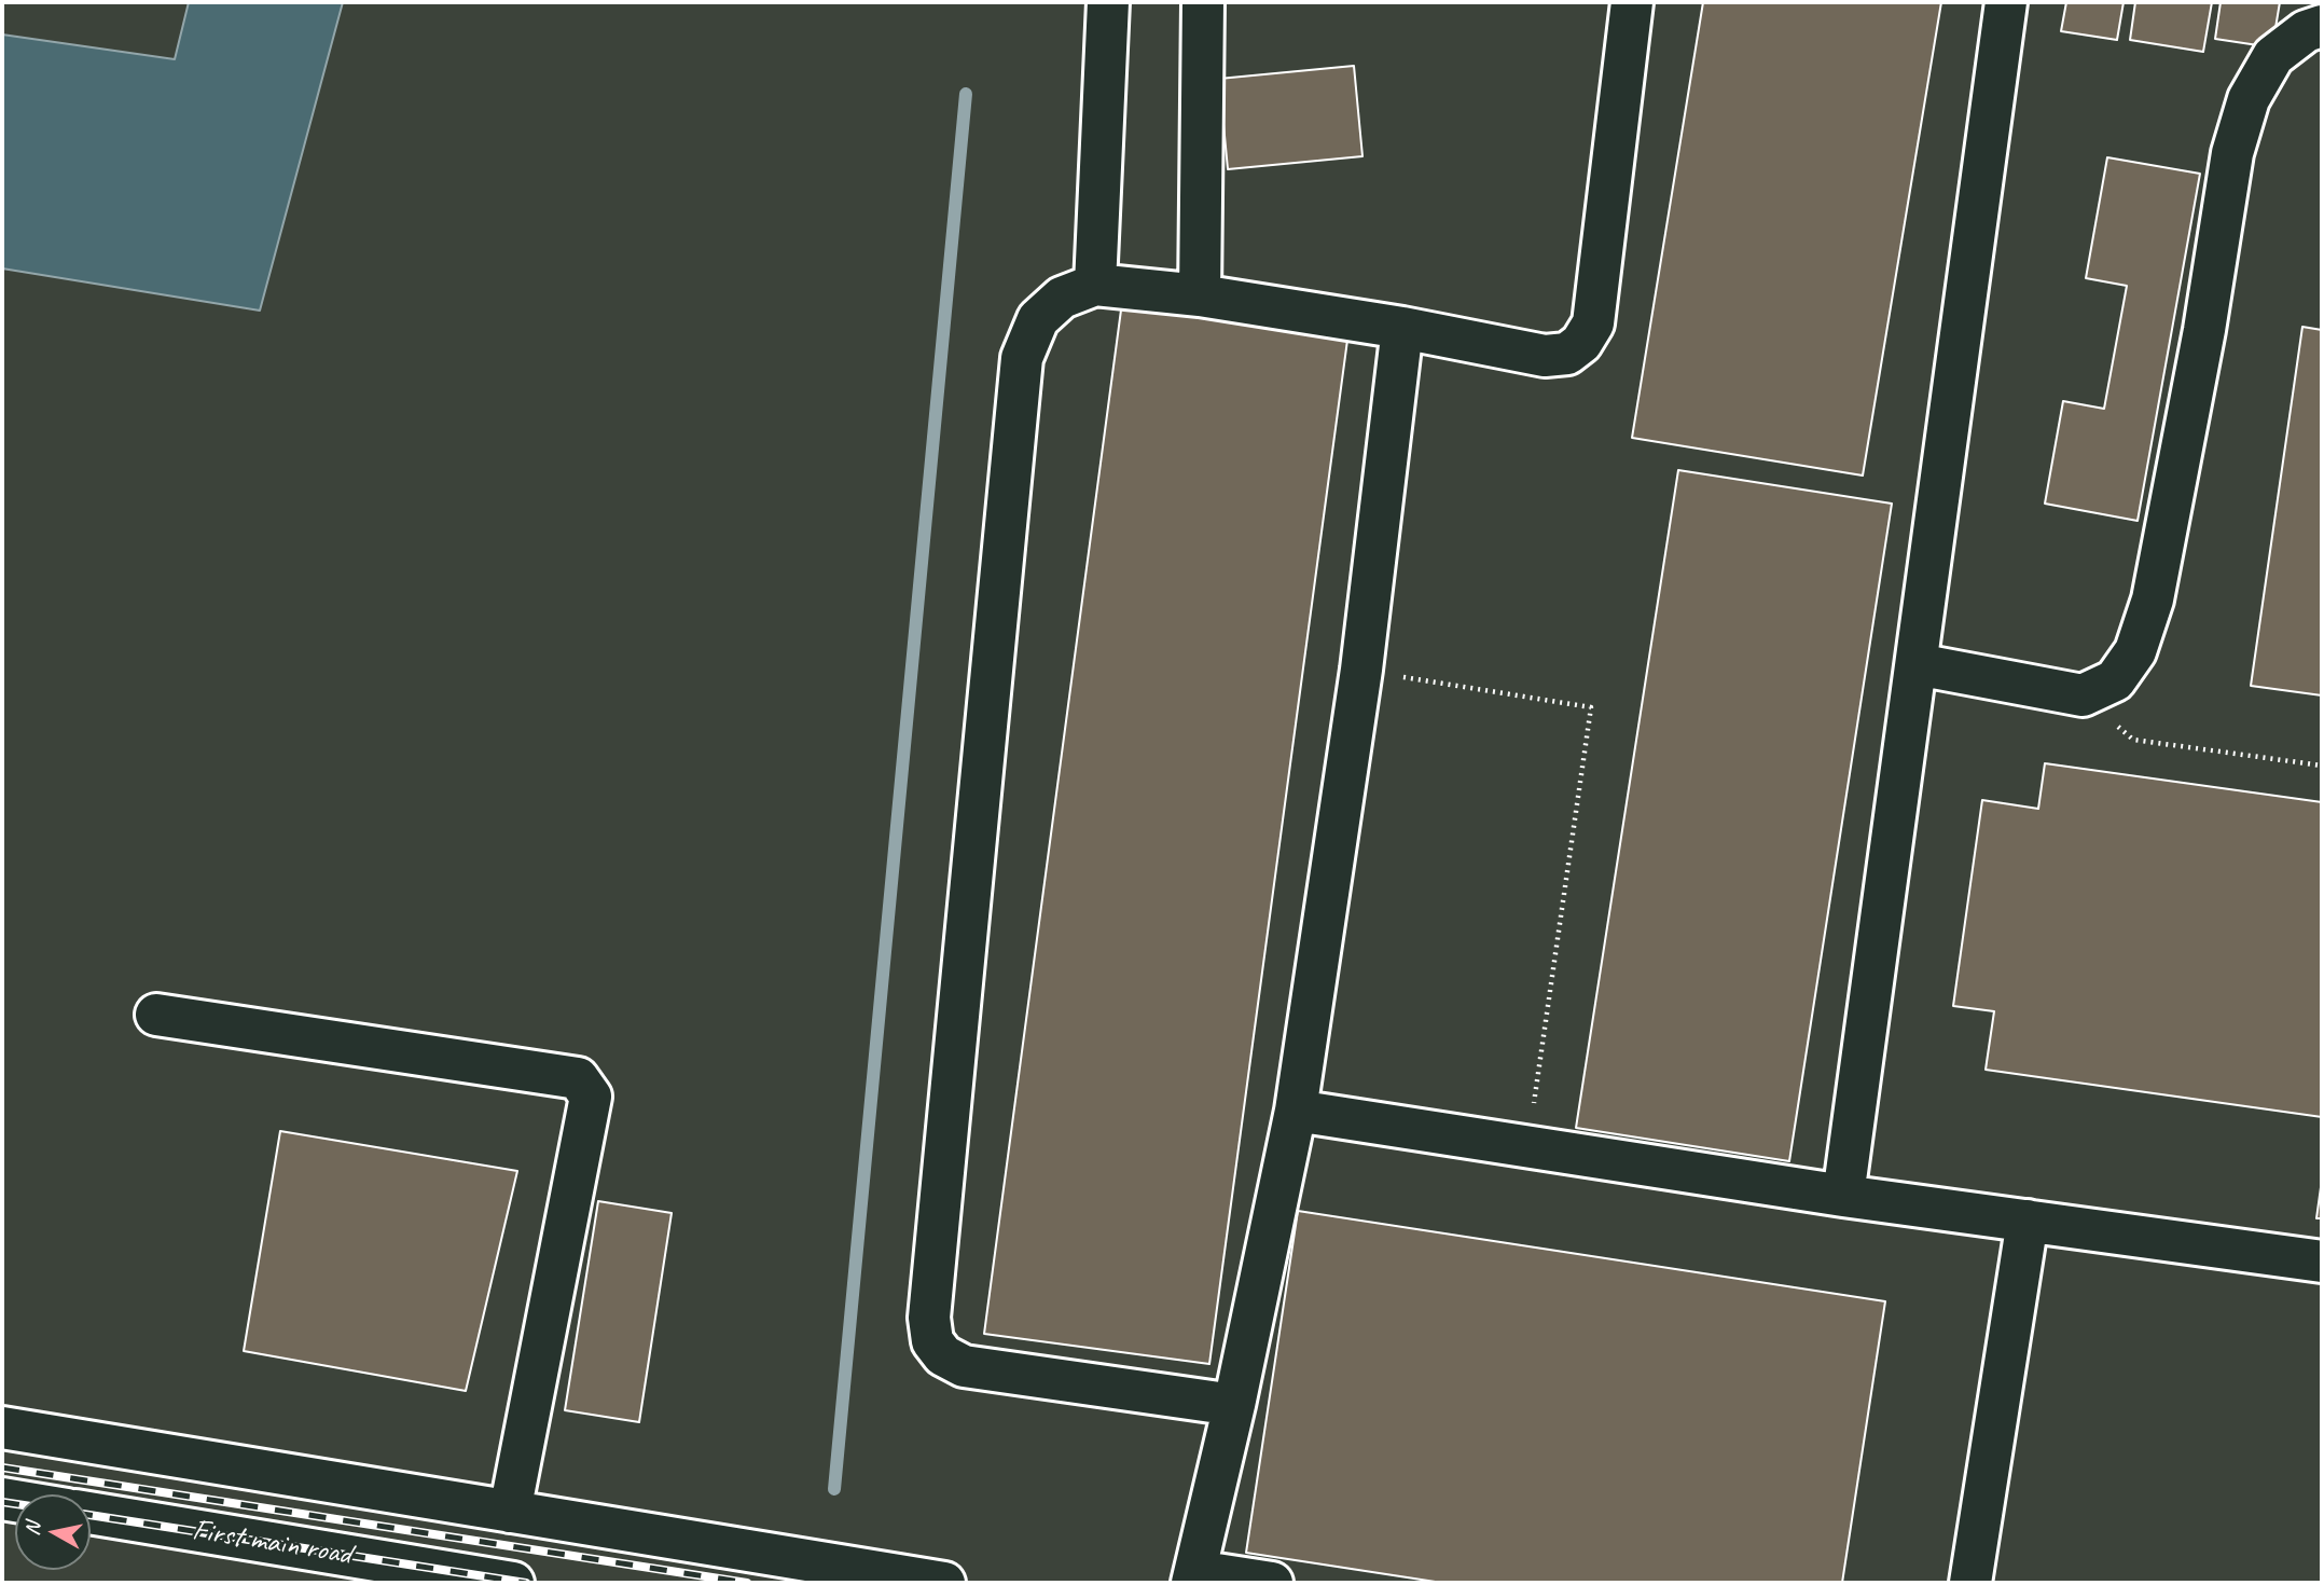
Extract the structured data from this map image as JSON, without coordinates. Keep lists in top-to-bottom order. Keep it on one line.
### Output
{"streets":{"street":["First main road"]},"north":"left"}
